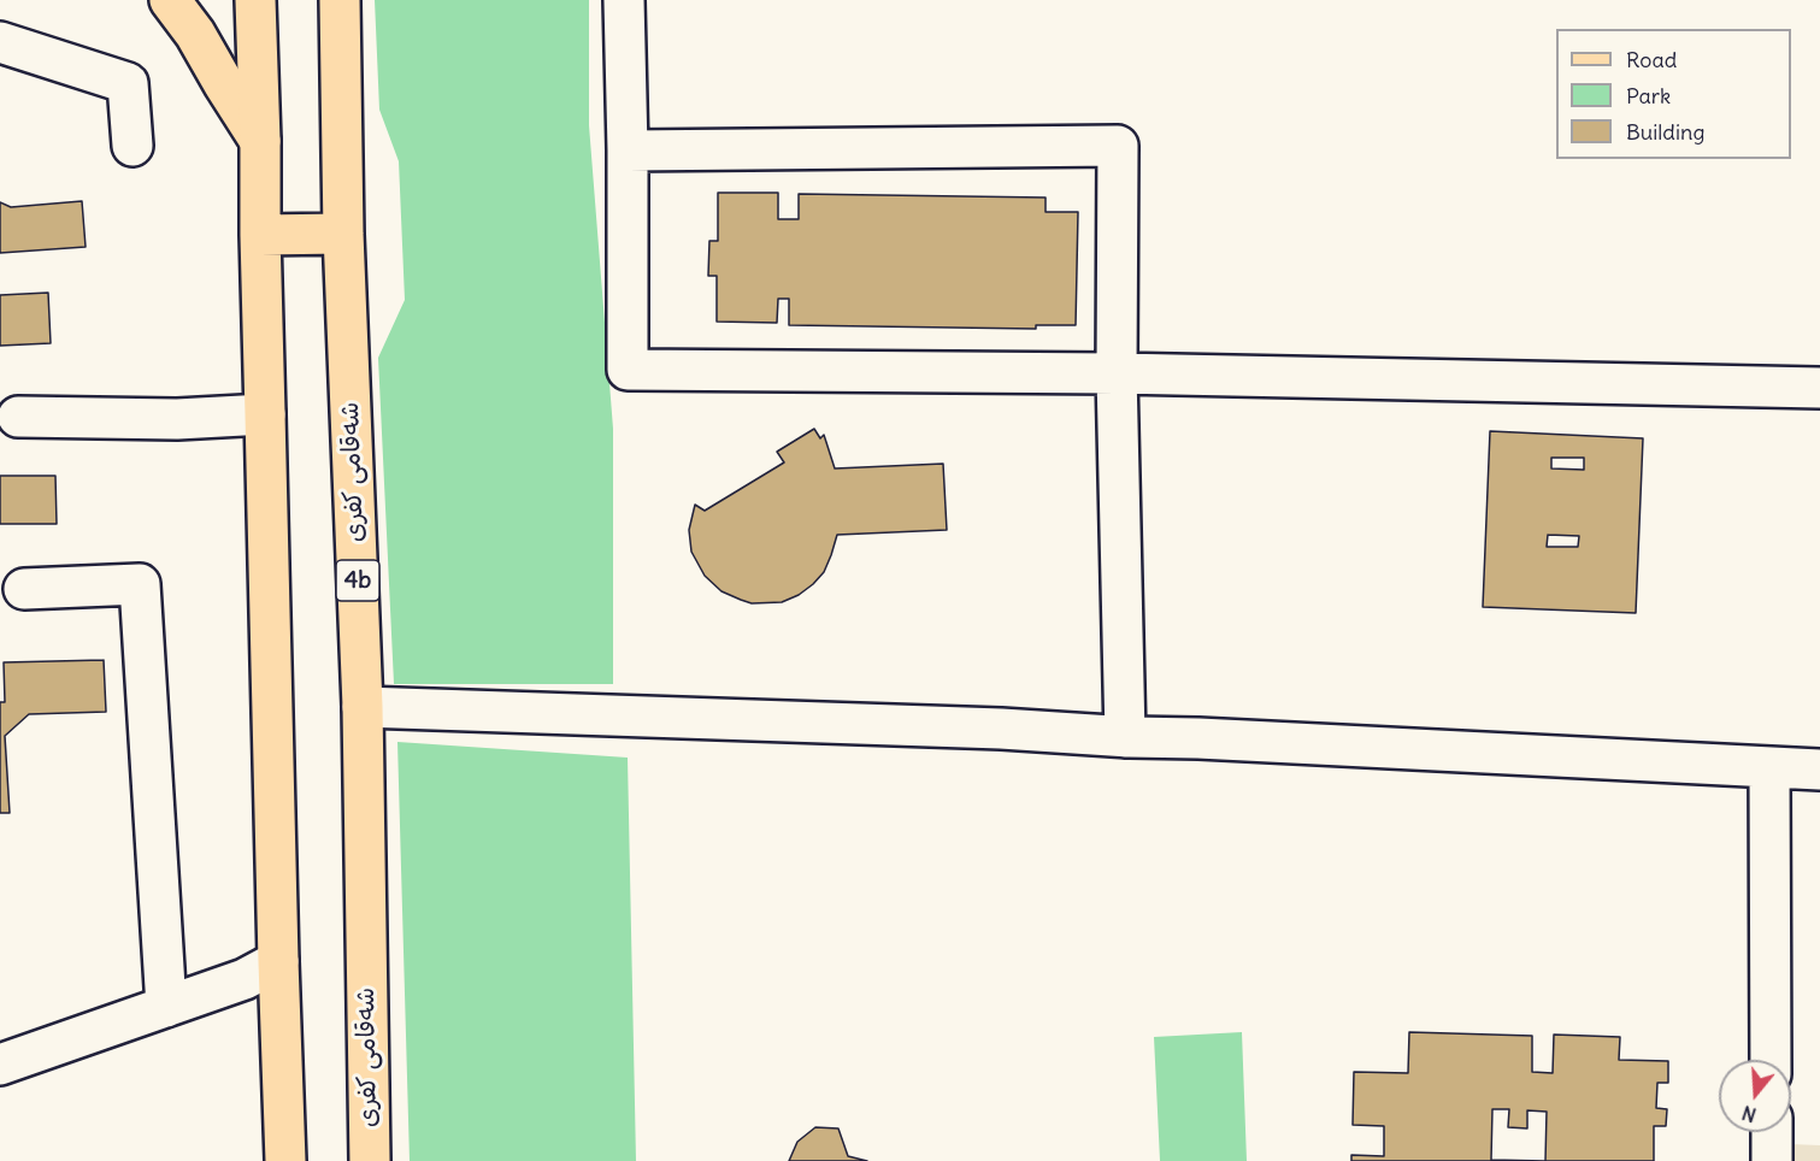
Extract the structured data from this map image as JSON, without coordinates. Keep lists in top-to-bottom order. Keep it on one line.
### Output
{"streets":{"main road":["شەقامی کفری","4b"]},"legend":["Road","Park","Building"],"north":"bottom"}
